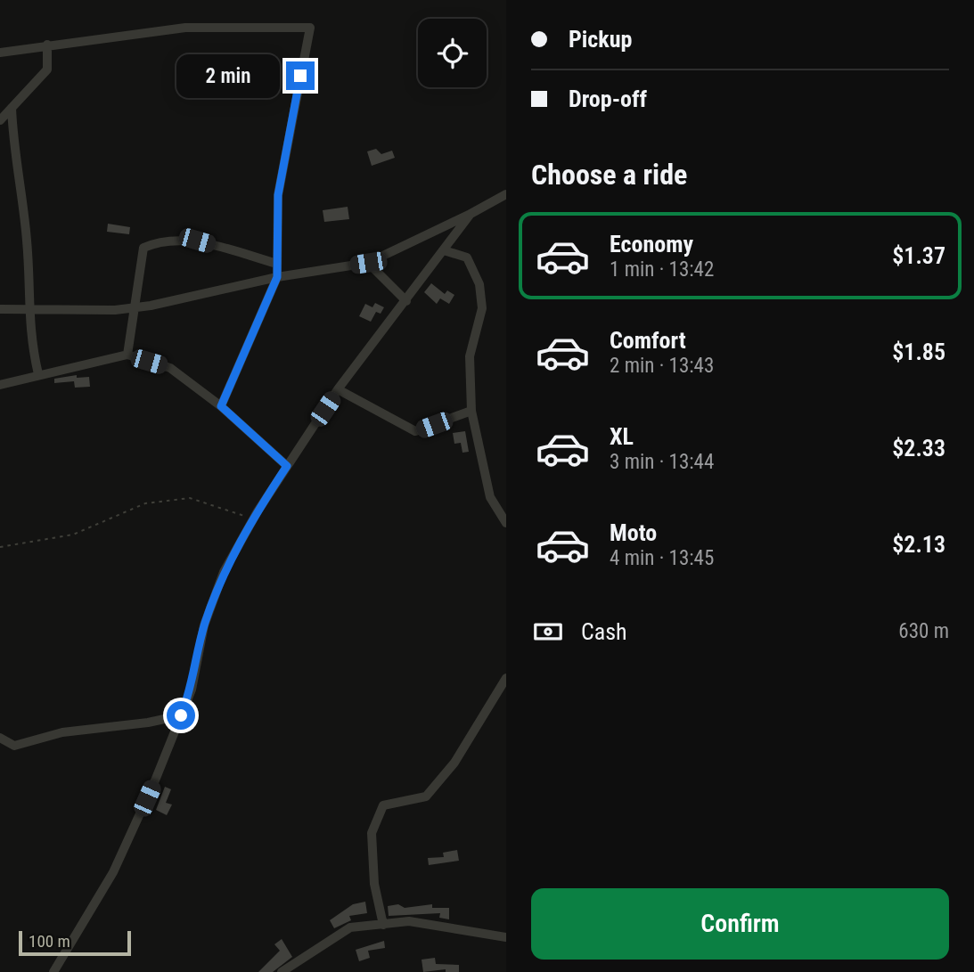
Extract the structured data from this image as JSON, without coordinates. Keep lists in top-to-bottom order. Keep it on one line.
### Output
{"scale_bar":"100 m","page":{"banner":["Pickup","Drop-off"],"bubble":"2 min","heading":"Choose a ride","list":[{"name":"Economy","note":"1 min · 13:42","value":"$1.37"},{"name":"Comfort","note":"2 min · 13:43","value":"$1.85"},{"name":"XL","note":"3 min · 13:44","value":"$2.33"},{"name":"Moto","note":"4 min · 13:45","value":"$2.13"}],"pay":["Cash","630 m"],"buttons":"Confirm","scale":"100 m"}}
